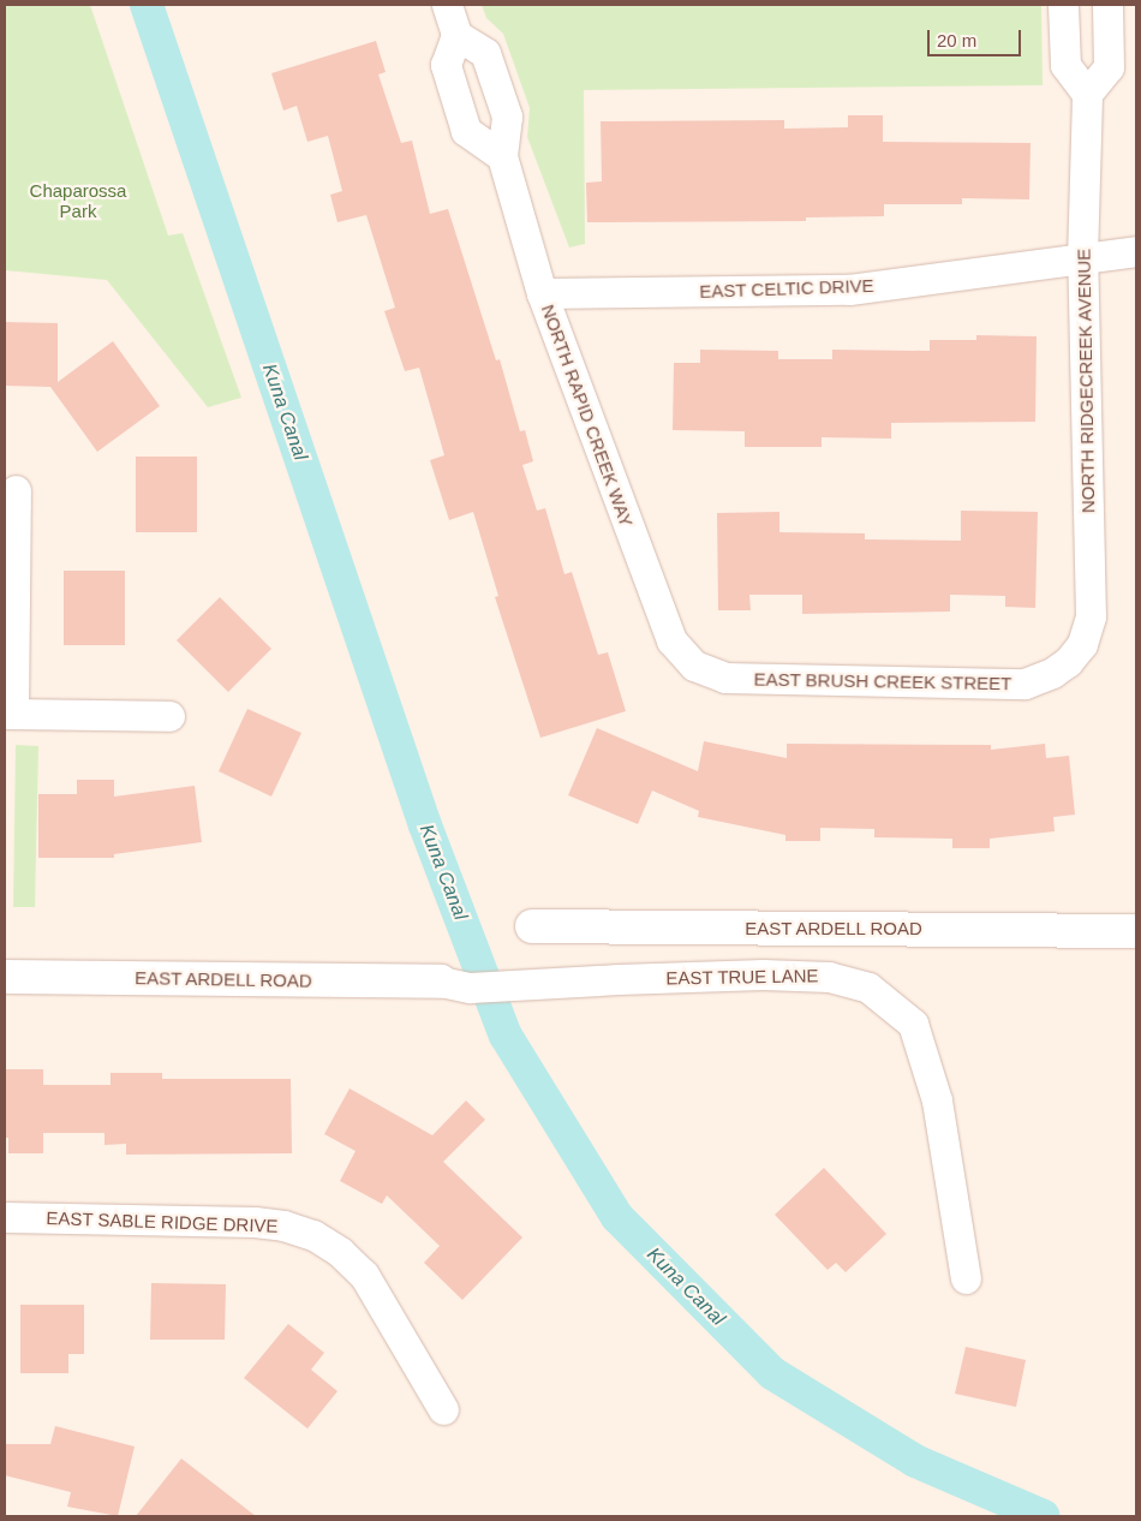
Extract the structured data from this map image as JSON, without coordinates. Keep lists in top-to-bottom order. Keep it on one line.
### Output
{"streets":{"street":["EAST CELTIC DRIVE","NORTH RIDGECREEK AVENUE","NORTH RAPID CREEK WAY","EAST BRUSH CREEK STREET","EAST ARDELL ROAD","EAST TRUE LANE","EAST SABLE RIDGE DRIVE"]},"crossings":[["EAST CELTIC DRIVE","NORTH RIDGECREEK AVENUE"],["EAST CELTIC DRIVE","NORTH RAPID CREEK WAY"],["NORTH RIDGECREEK AVENUE","EAST BRUSH CREEK STREET"],["NORTH RAPID CREEK WAY","EAST BRUSH CREEK STREET"],["EAST ARDELL ROAD","EAST TRUE LANE"]],"water":["Kuna Canal"],"parks":["Chaparossa Park"],"scale_bar":"20 m"}
